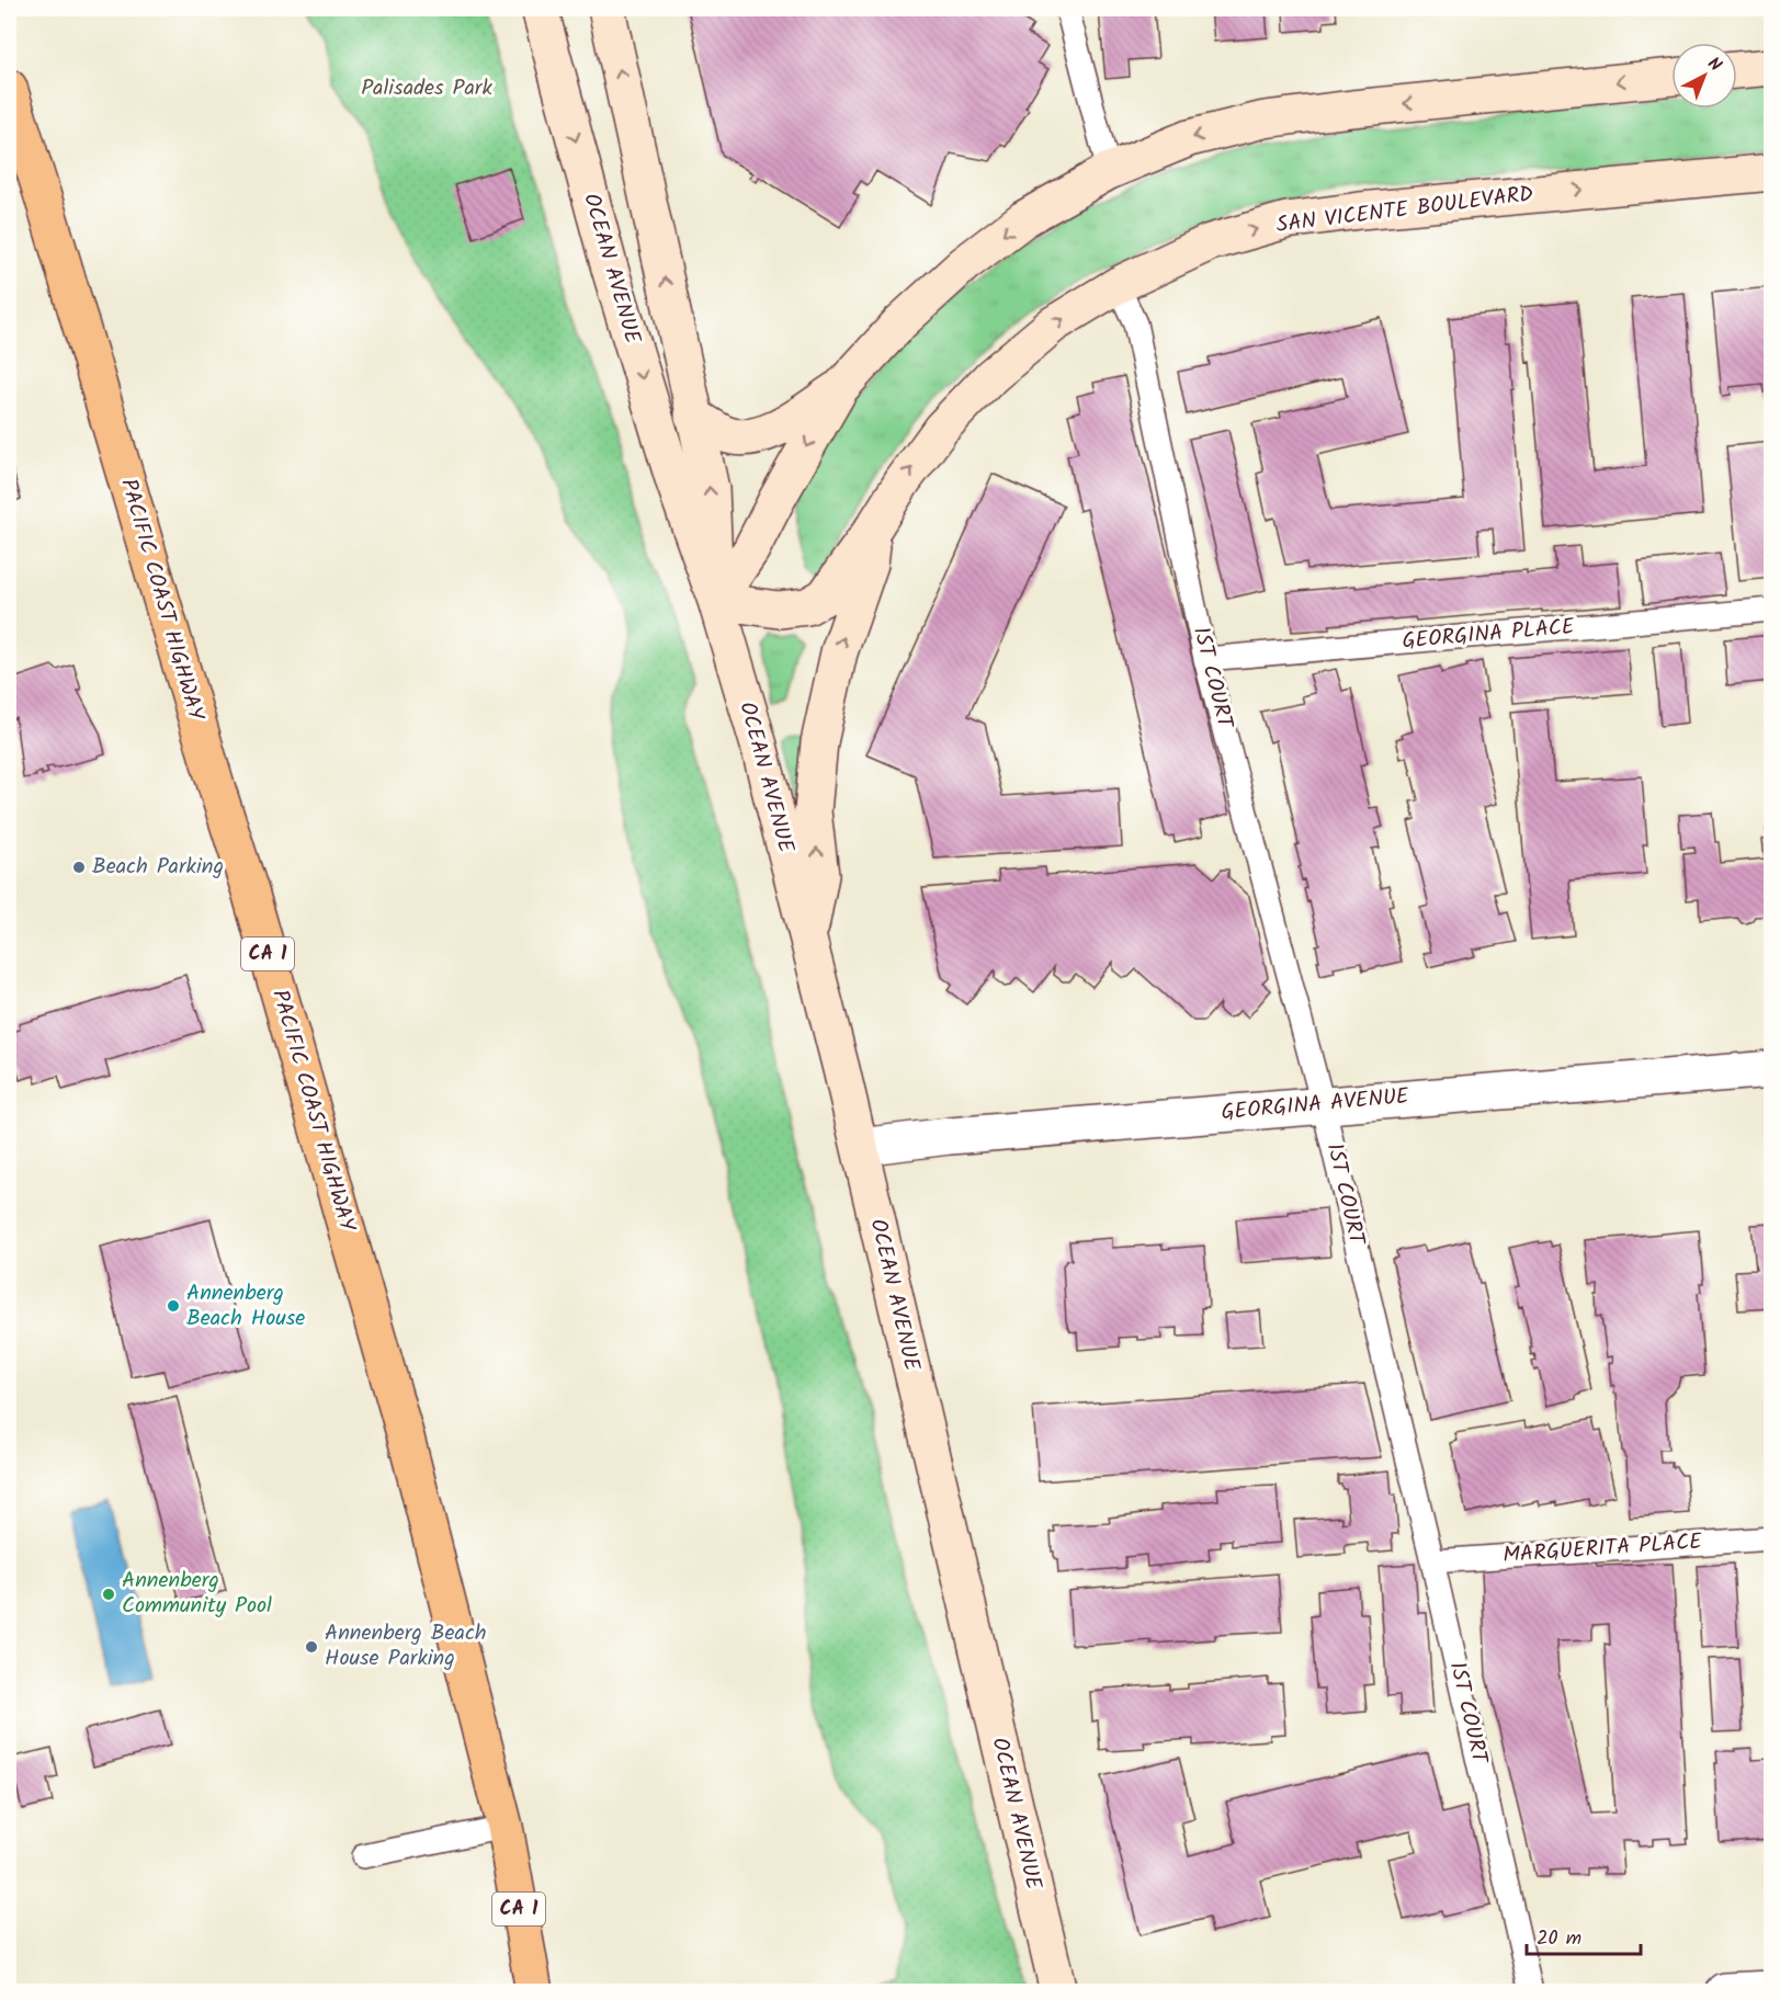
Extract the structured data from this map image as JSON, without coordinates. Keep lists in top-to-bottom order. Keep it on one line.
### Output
{"streets":{"highway":["PACIFIC COAST HIGHWAY","CA 1"],"main road":["SAN VICENTE BOULEVARD","OCEAN AVENUE"],"street":["GEORGINA AVENUE"],"lane":["GEORGINA PLACE","1ST COURT","MARGUERITA PLACE"]},"crossings":[["SAN VICENTE BOULEVARD","OCEAN AVENUE"],["SAN VICENTE BOULEVARD","1ST COURT"],["OCEAN AVENUE","GEORGINA AVENUE"],["GEORGINA PLACE","1ST COURT"],["1ST COURT","GEORGINA AVENUE"],["1ST COURT","MARGUERITA PLACE"]],"parks":["Palisades Park"],"places":["Beach Parking","Annenberg Beach House","Annenberg Community Pool","Annenberg Beach House Parking"],"scale_bar":"20 m","north":"top right"}
